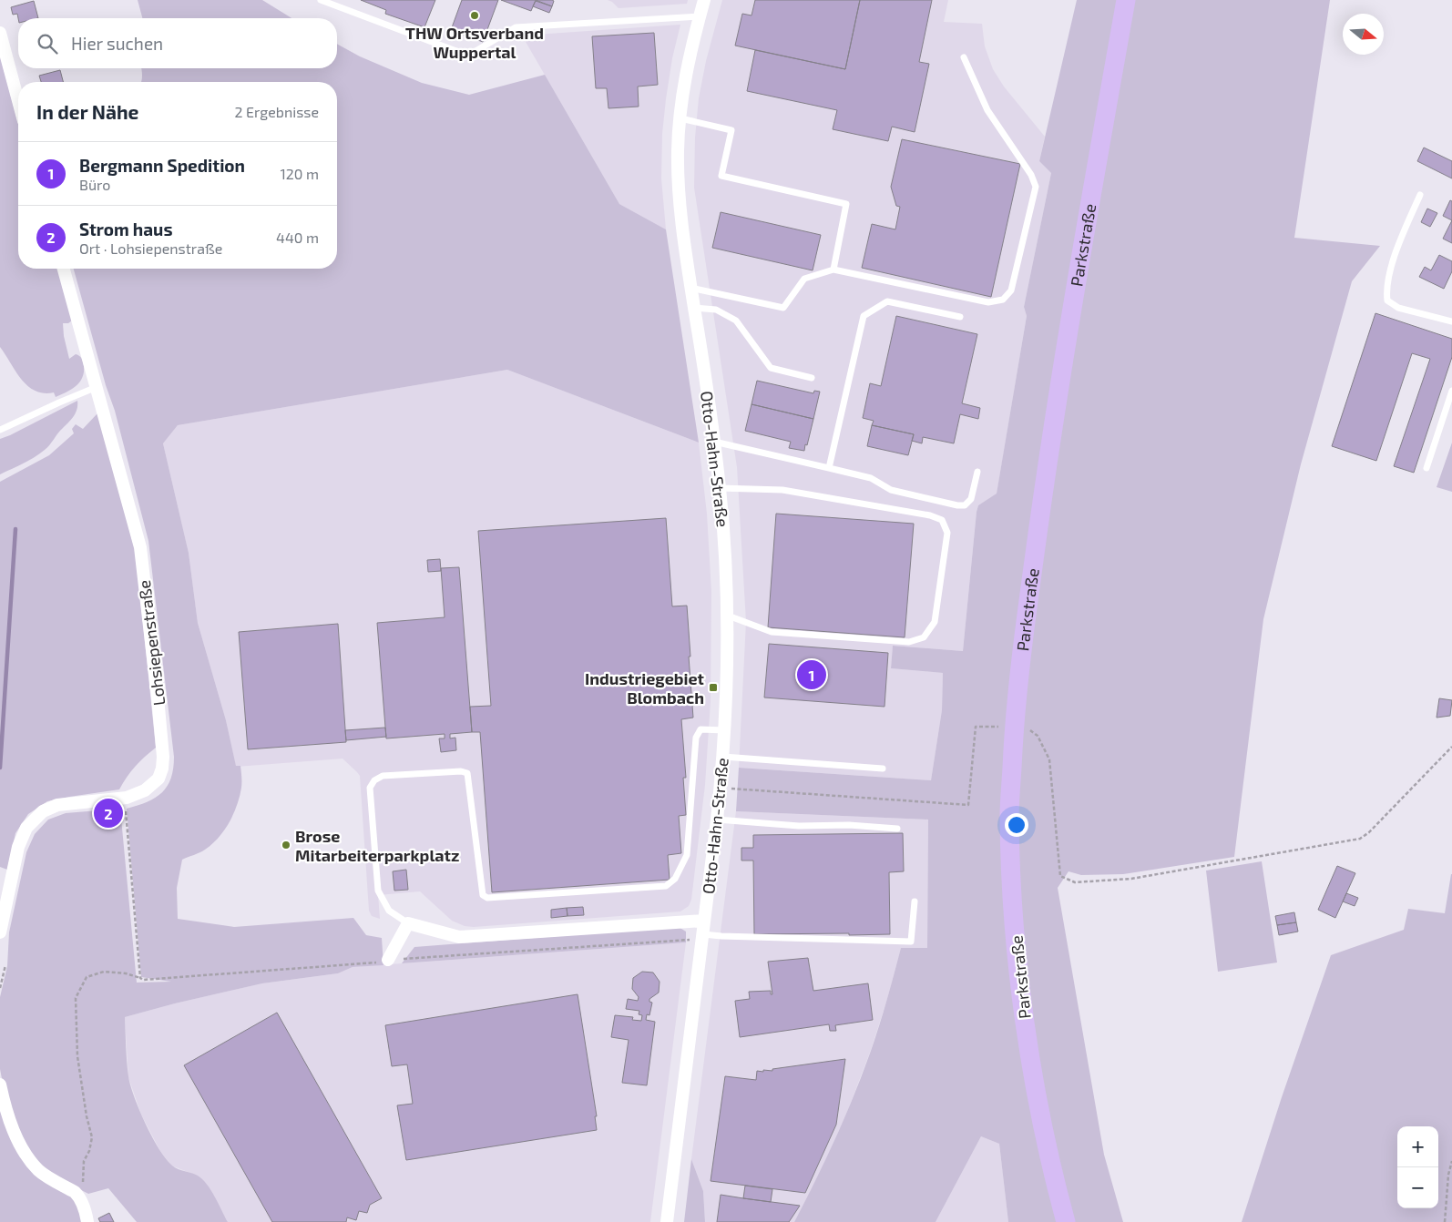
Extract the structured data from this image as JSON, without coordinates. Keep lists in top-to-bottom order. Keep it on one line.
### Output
{"streets":{"main road":["Parkstraße"],"street":["Otto-Hahn-Straße","Lohsiepenstraße"]},"places":{"other":["THW Ortsverband Wuppertal","Brose Mitarbeiterparkplatz"],"transit":["Industriegebiet Blombach"]},"north":"right","page":{"search":"Hier suchen","heading":["In der Nähe","2 Ergebnisse"],"list":[{"mark":"1","name":"Bergmann Spedition","note":"Büro","value":"120 m"},{"mark":"2","name":"Strom haus","note":"Ort · Lohsiepenstraße","value":"440 m"}],"pins":["1","2"],"map_buttons":["+","−"]}}
